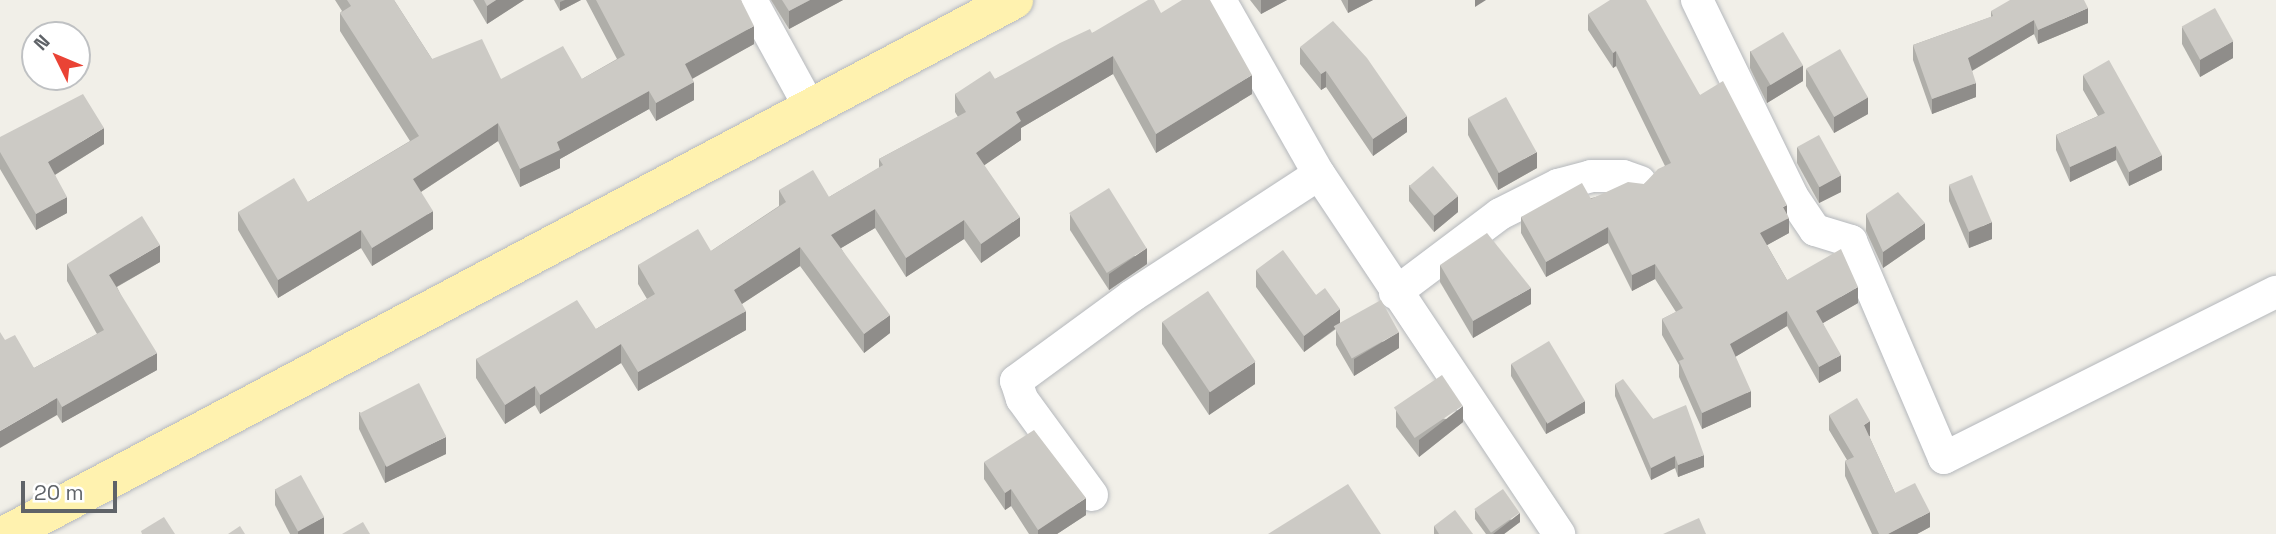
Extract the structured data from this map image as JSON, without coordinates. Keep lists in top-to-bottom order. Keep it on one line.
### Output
{"scale_bar":"20 m","north":"top left"}
